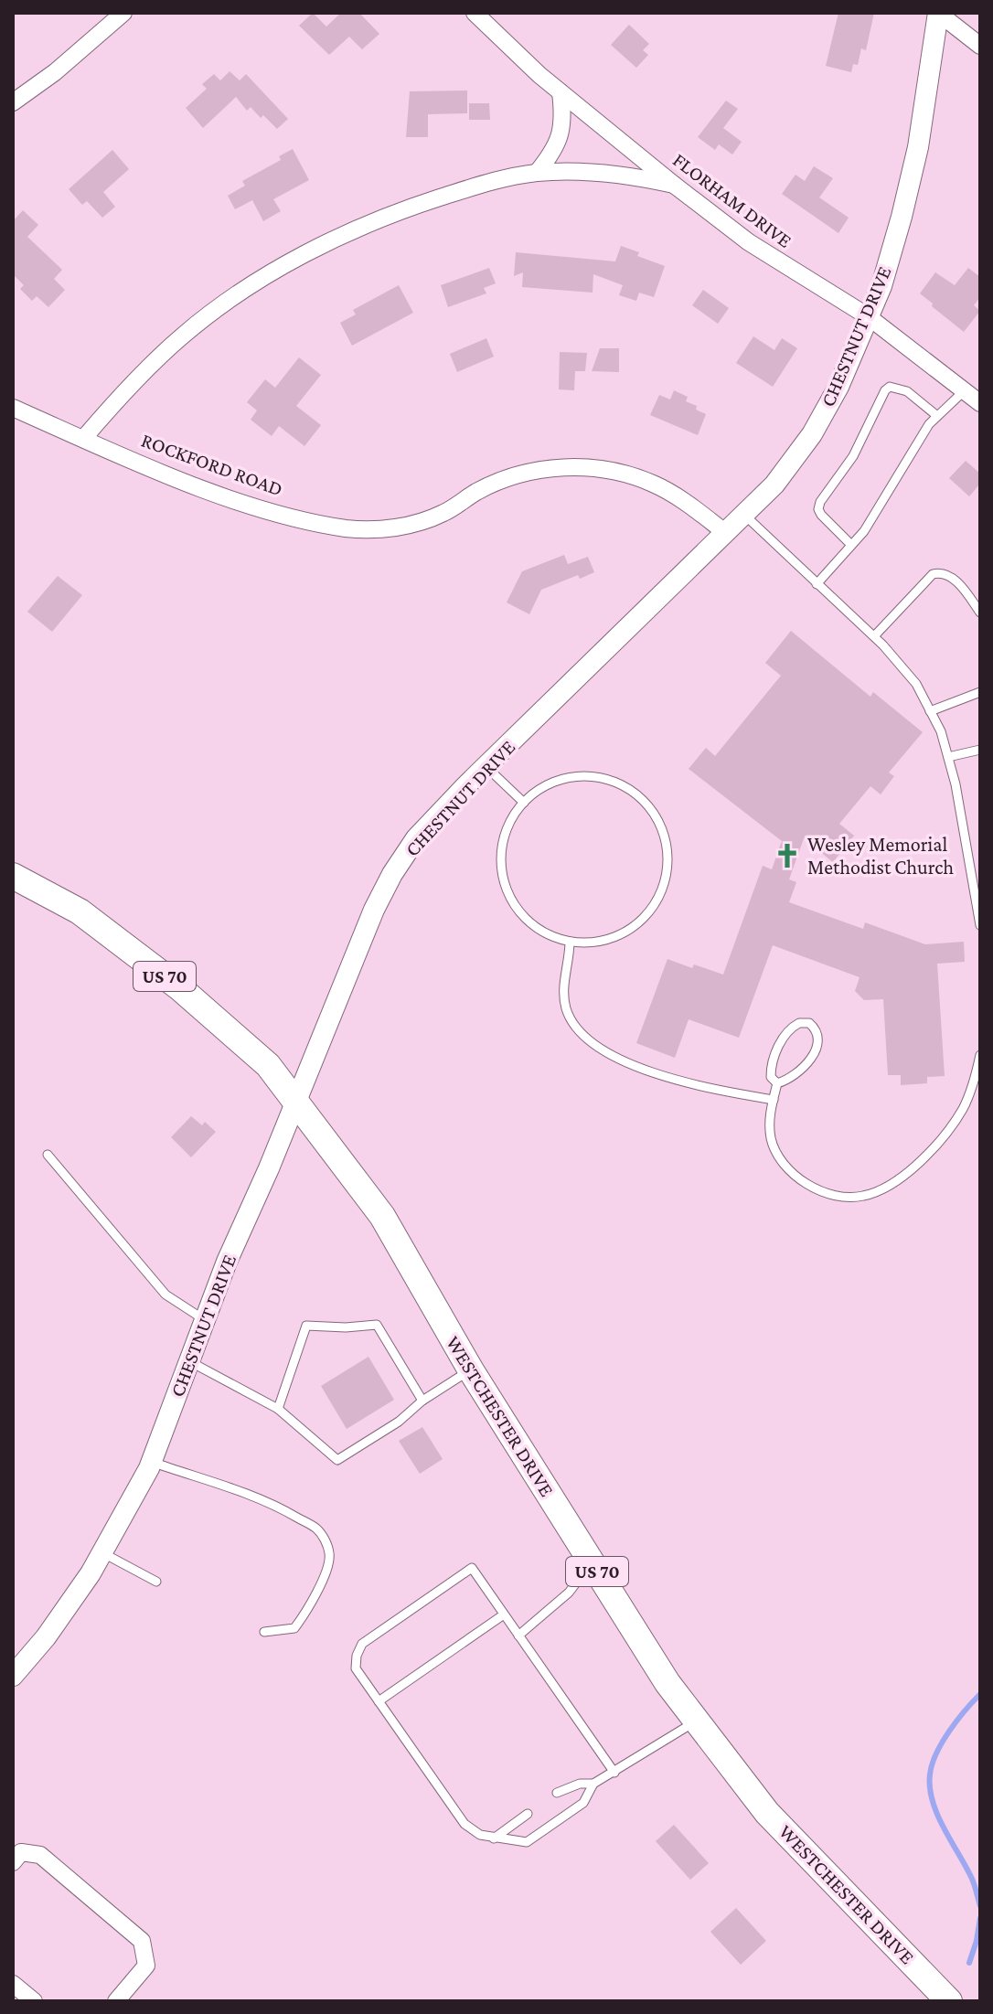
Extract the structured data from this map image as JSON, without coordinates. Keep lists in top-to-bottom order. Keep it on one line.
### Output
{"streets":{"main road":["US 70","WESTCHESTER DRIVE"],"street":["FLORHAM DRIVE","CHESTNUT DRIVE","ROCKFORD ROAD"]},"crossings":[["FLORHAM DRIVE","CHESTNUT DRIVE"],["CHESTNUT DRIVE","ROCKFORD ROAD"],["CHESTNUT DRIVE","WESTCHESTER DRIVE"]],"places":{"church":["Wesley Memorial Methodist Church"]}}
